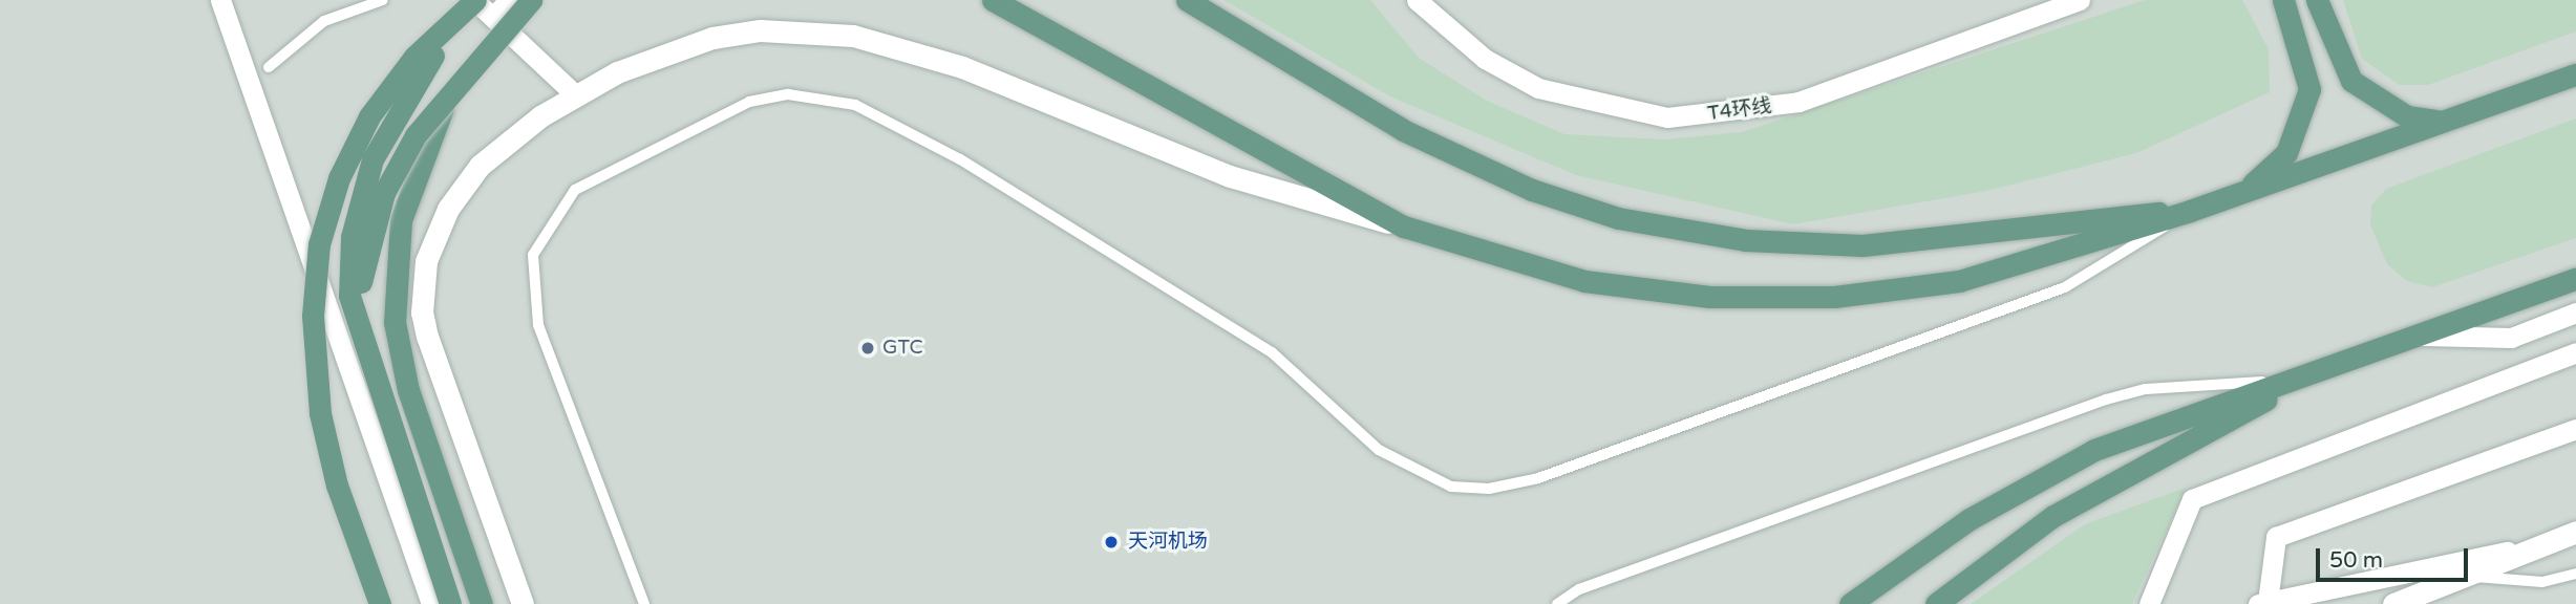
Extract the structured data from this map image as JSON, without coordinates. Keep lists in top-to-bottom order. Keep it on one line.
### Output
{"streets":{"street":["T4环线"]},"places":["GTC","天河机场"],"scale_bar":"50 m"}
